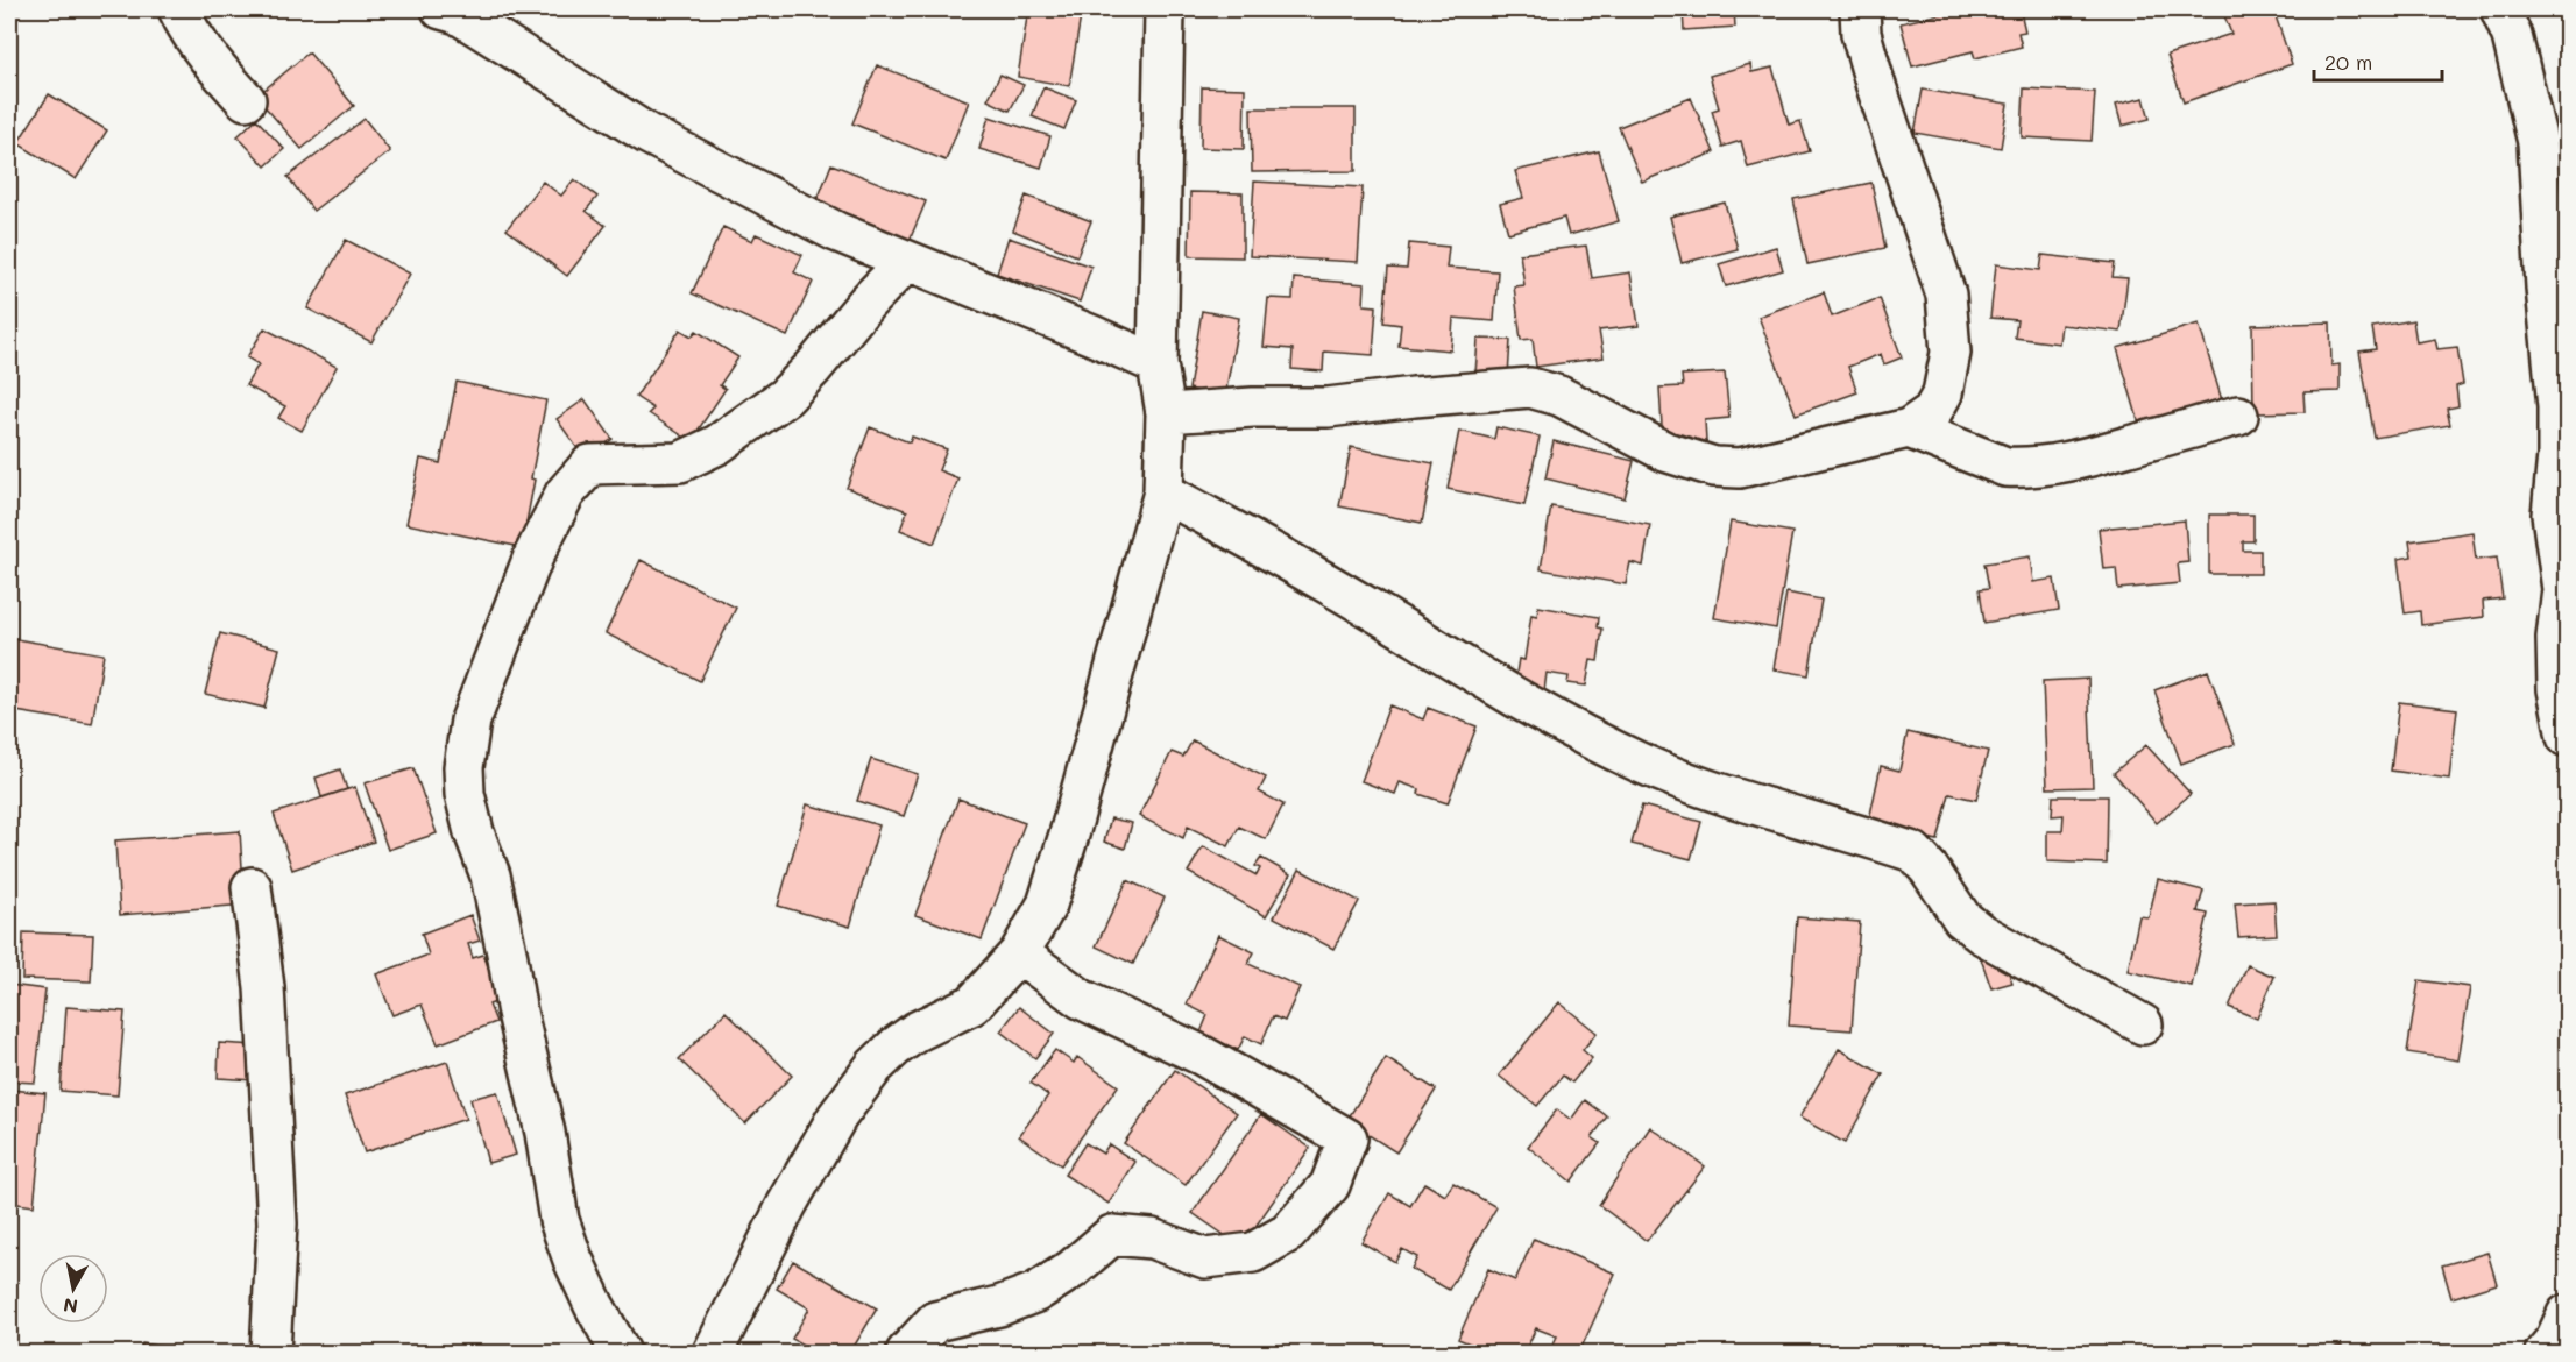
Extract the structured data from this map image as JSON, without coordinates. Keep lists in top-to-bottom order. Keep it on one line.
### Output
{"scale_bar":"20 m","north":"bottom"}
